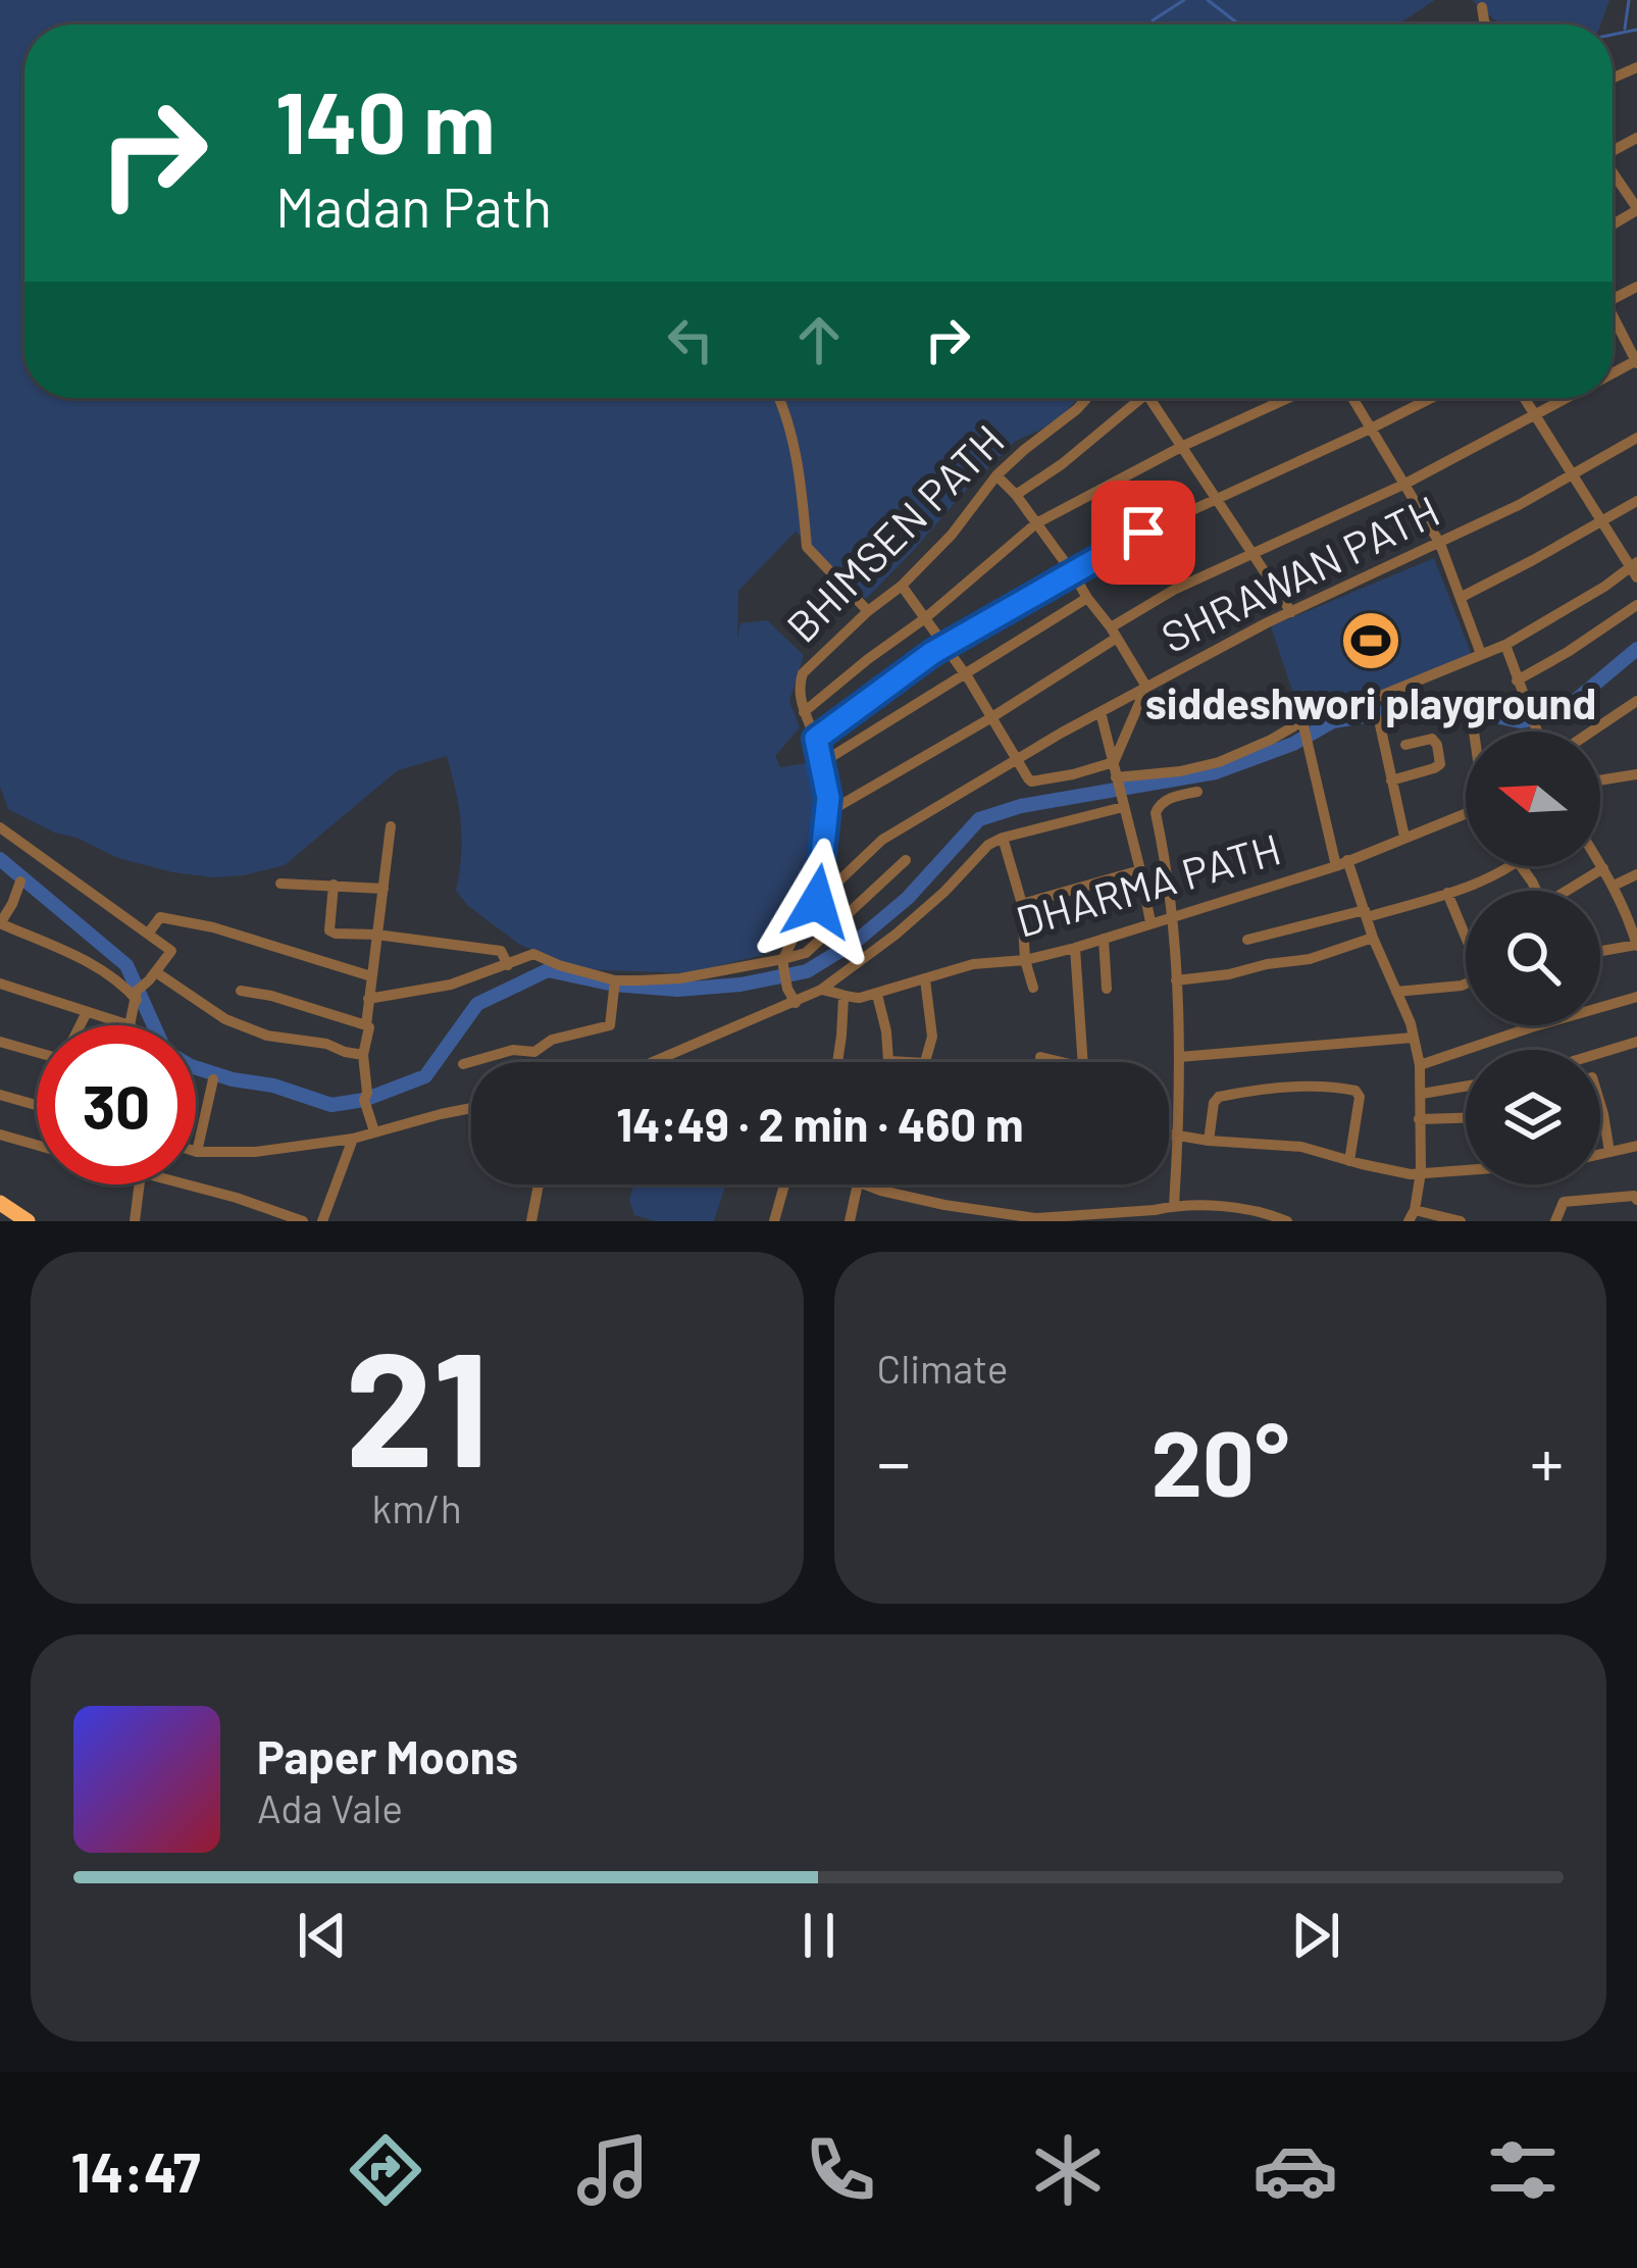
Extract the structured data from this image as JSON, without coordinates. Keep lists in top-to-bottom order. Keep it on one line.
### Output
{"streets":{"street":["BHIMSEN PATH","SHRAWAN PATH","DHARMA PATH"]},"crossings":[["BHIMSEN PATH","SHRAWAN PATH"]],"places":{"sports":["siddeshwori playground"]},"north":"left","page":{"turn":["140 m","Madan Path"],"limit":"30","trip":"14:49 · 2 min · 460 m","tile":[["21","km/h"],"Climate"],"heat":["−","20°","+"],"song":["Paper Moons","Ada Vale"],"tabs":"14:47"}}
